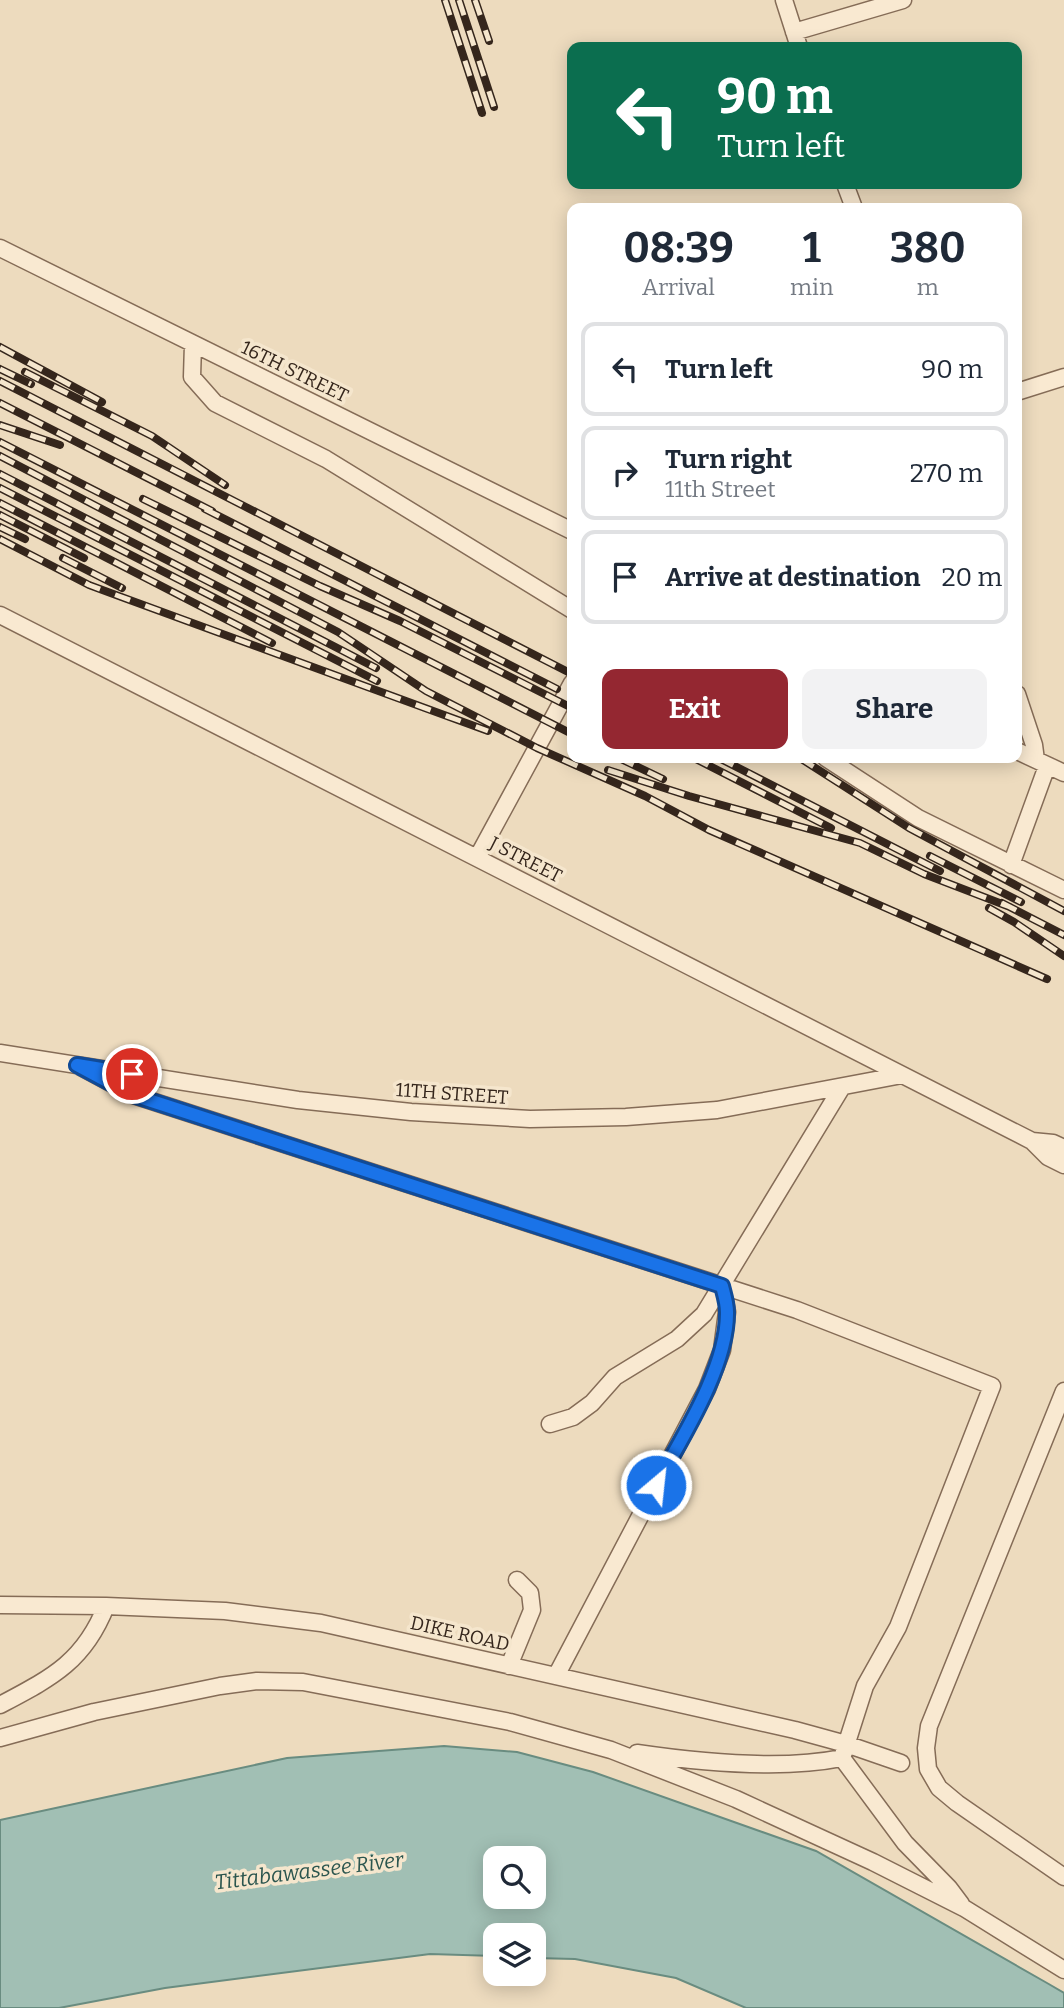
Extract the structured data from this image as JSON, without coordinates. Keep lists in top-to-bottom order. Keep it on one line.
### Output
{"streets":{"lane":["16TH STREET","J STREET","11TH STREET","DIKE ROAD"]},"crossings":[["J STREET","11TH STREET"]],"water":["Tittabawassee River"],"page":{"turn":["90 m","Turn left"],"eta":["08:39","Arrival","1","min","380","m"],"list":[{"name":"Turn left","value":"90 m"},{"name":"Turn right","note":"11th Street","value":"270 m"},{"name":"Arrive at destination","value":"20 m"}],"buttons":["Exit","Share"]}}
